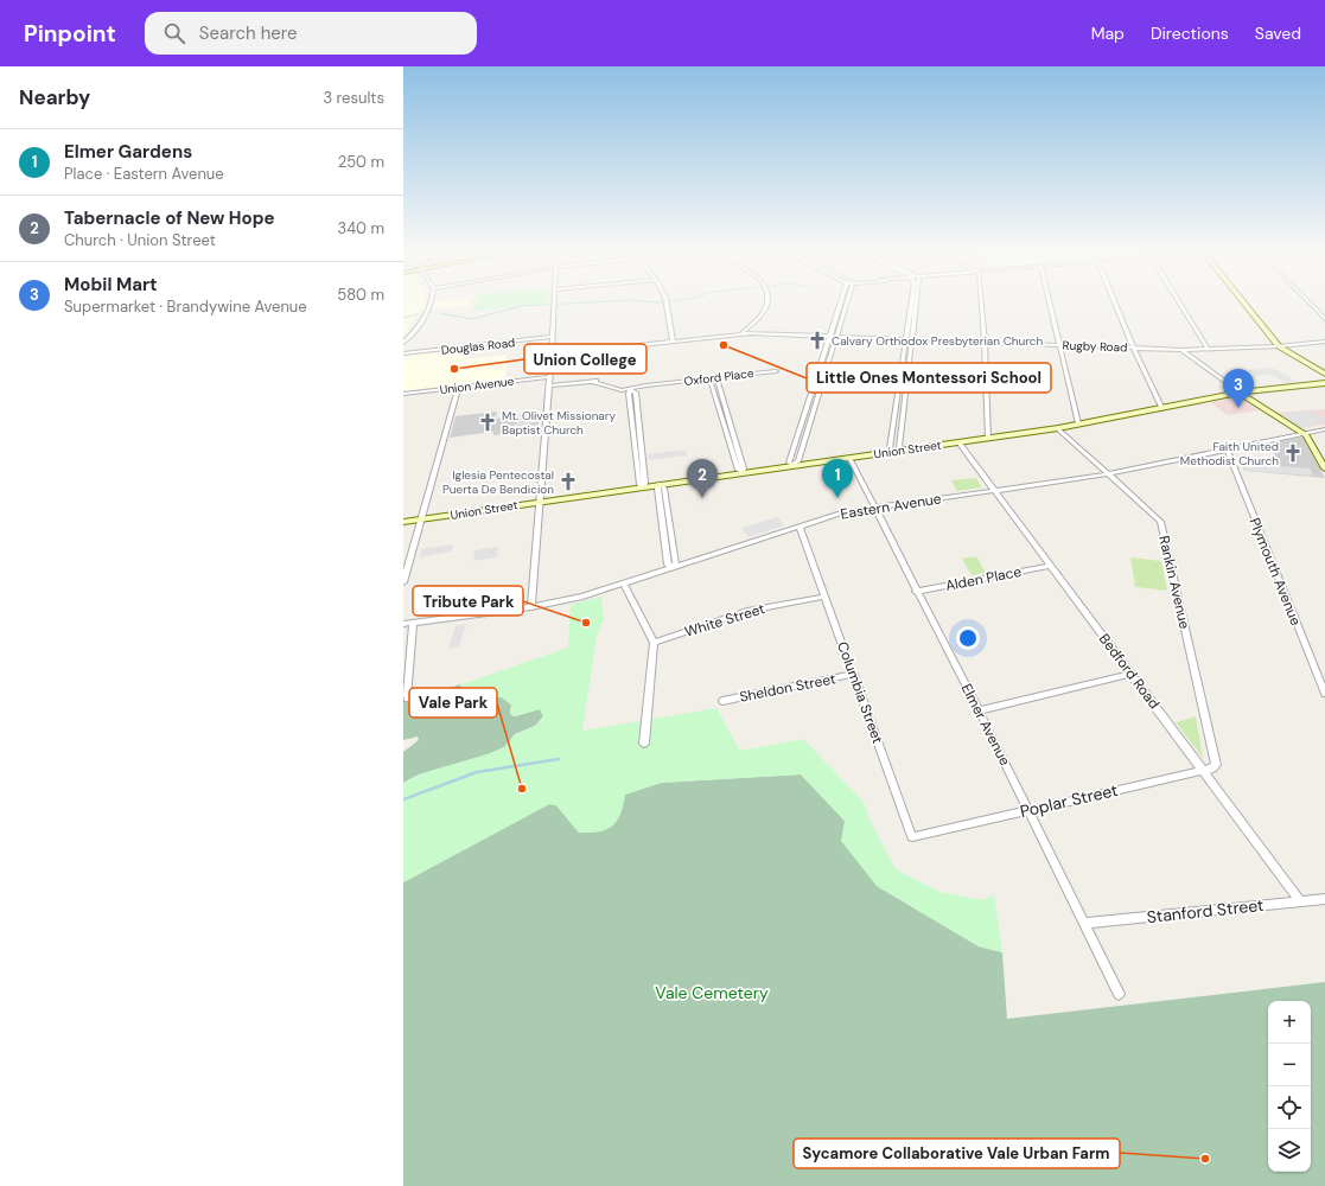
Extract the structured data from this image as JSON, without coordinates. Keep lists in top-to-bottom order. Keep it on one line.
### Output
{"streets":{"main road":["Union Street"],"street":["Douglas Road","Rugby Road","Oxford Place","Union Avenue","Eastern Avenue","Plymouth Avenue","Alden Place","Rankin Avenue","White Street","Bedford Road","Sheldon Street","Columbia Street","Elmer Avenue","Poplar Street","Stanford Street"]},"crossings":[["Union Street","Rankin Avenue"],["Union Street","Bedford Road"],["Union Street","Elmer Avenue"],["Eastern Avenue","Plymouth Avenue"],["Eastern Avenue","Rankin Avenue"],["Eastern Avenue","Bedford Road"],["Eastern Avenue","Columbia Street"],["Eastern Avenue","Elmer Avenue"],["Alden Place","Bedford Road"],["Alden Place","Elmer Avenue"],["Rankin Avenue","Bedford Road"],["Rankin Avenue","Poplar Street"],["White Street","Columbia Street"],["Bedford Road","Poplar Street"],["Bedford Road","Stanford Street"],["Sheldon Street","Columbia Street"],["Columbia Street","Poplar Street"],["Elmer Avenue","Poplar Street"],["Elmer Avenue","Stanford Street"]],"parks":["Vale Cemetery"],"places":{"church":["Calvary Orthodox Presbyterian Church","Mt. Olivet Missionary Baptist Church","Faith United Methodist Church","Iglesia Pentecostal Puerta De Bendicion"],"other":["Little Ones Montessori School","Union College","Tribute Park","Vale Park","Sycamore Collaborative Vale Urban Farm"]},"page":{"header":"Pinpoint","search":"Search here","nav":["Map","Directions","Saved"],"heading":["Nearby","3 results"],"list":[{"mark":"1","name":"Elmer Gardens","note":"Place · Eastern Avenue","value":"250 m"},{"mark":"2","name":"Tabernacle of New Hope","note":"Church · Union Street","value":"340 m"},{"mark":"3","name":"Mobil Mart","note":"Supermarket · Brandywine Avenue","value":"580 m"}],"pins":["3","1","2"],"map_buttons":["+","−"]}}
